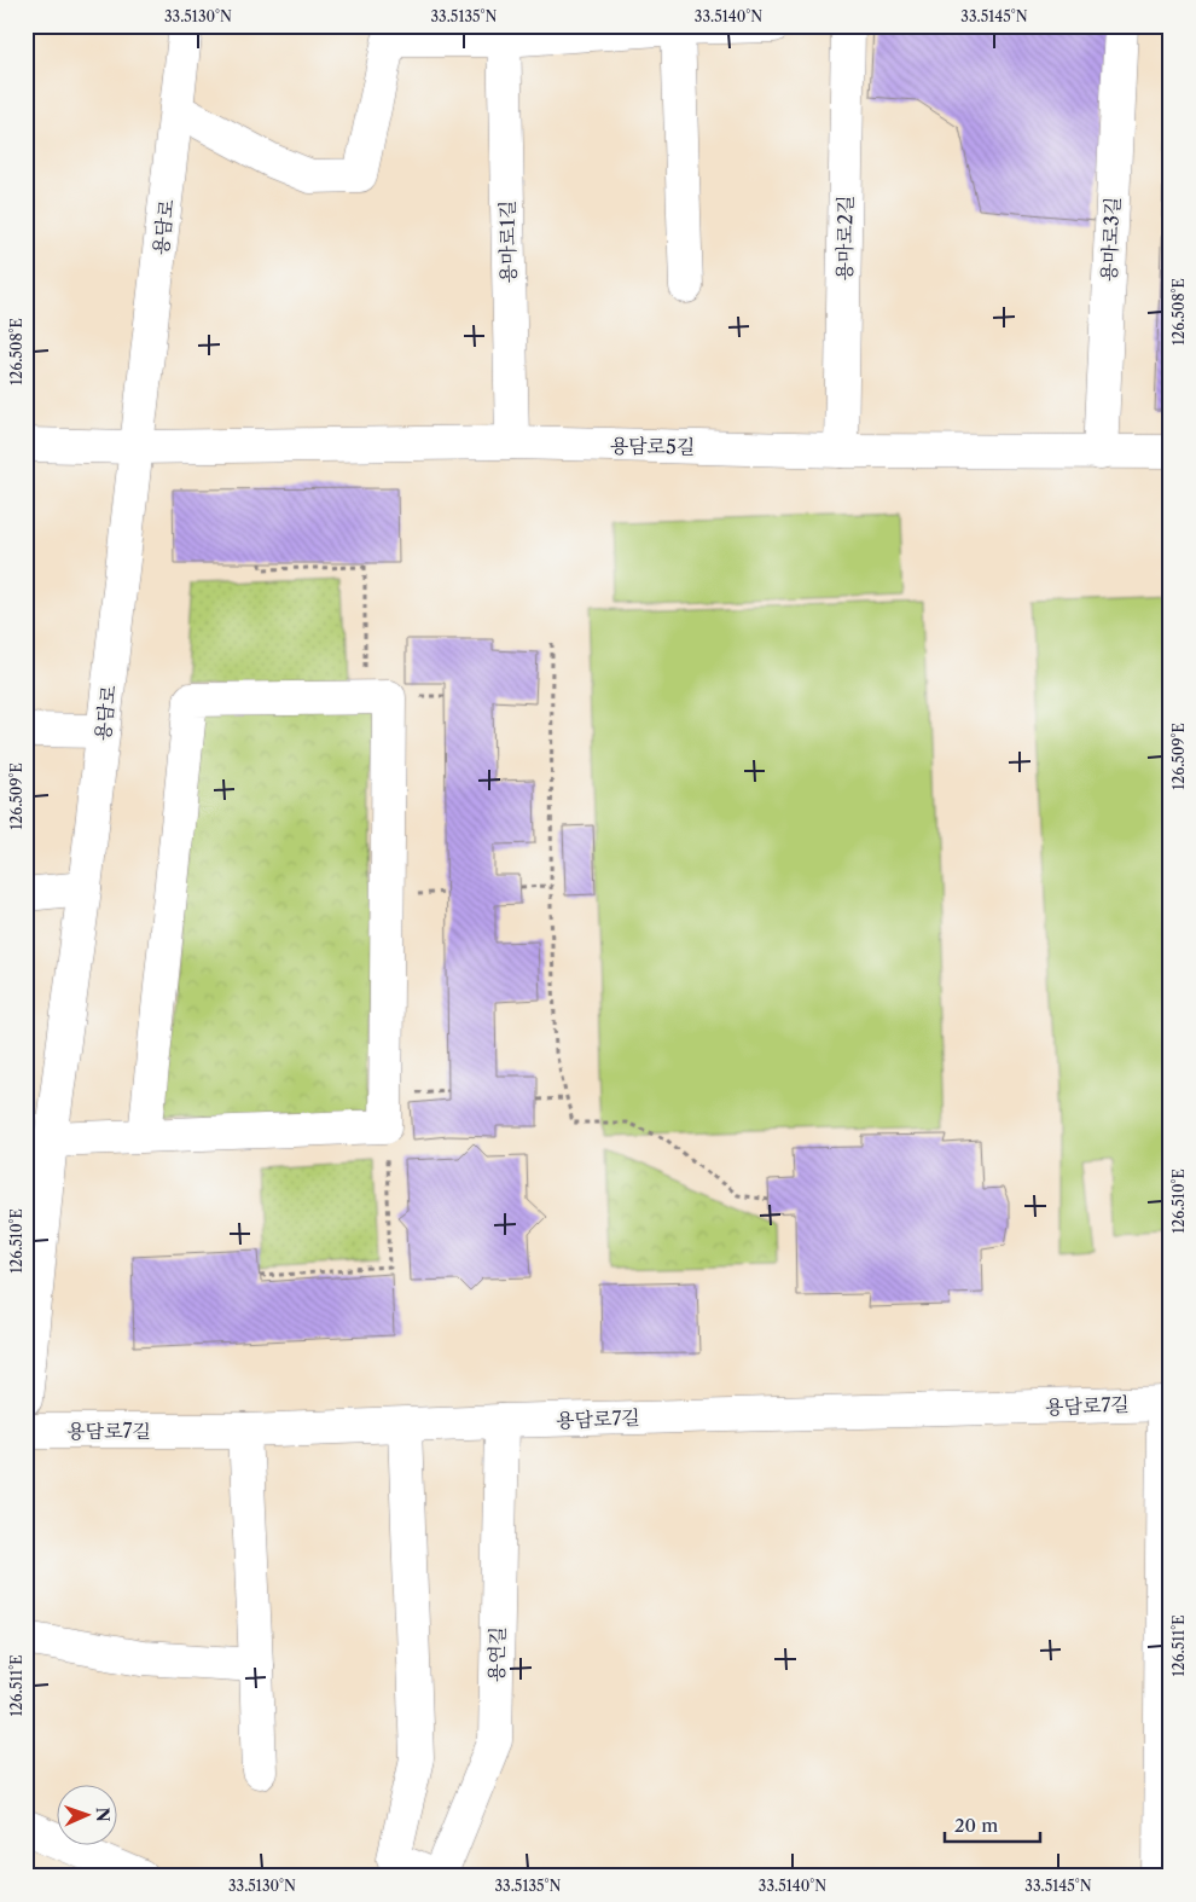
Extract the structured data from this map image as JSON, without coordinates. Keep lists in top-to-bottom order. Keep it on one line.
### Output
{"streets":{"street":["용담로","용마로2길","용마로3길","용마로1길","용담로5길","용담로7길","용연길"]},"crossings":[["용담로","용담로5길"],["용마로2길","용담로5길"],["용마로3길","용담로5길"],["용마로1길","용담로5길"],["용담로7길","용연길"]],"scale_bar":"20 m","north":"right","coordinates":["33.5130°N","33.5135°N","33.5140°N","33.5145°N","126.508°E","126.509°E","126.510°E","126.511°E"]}
